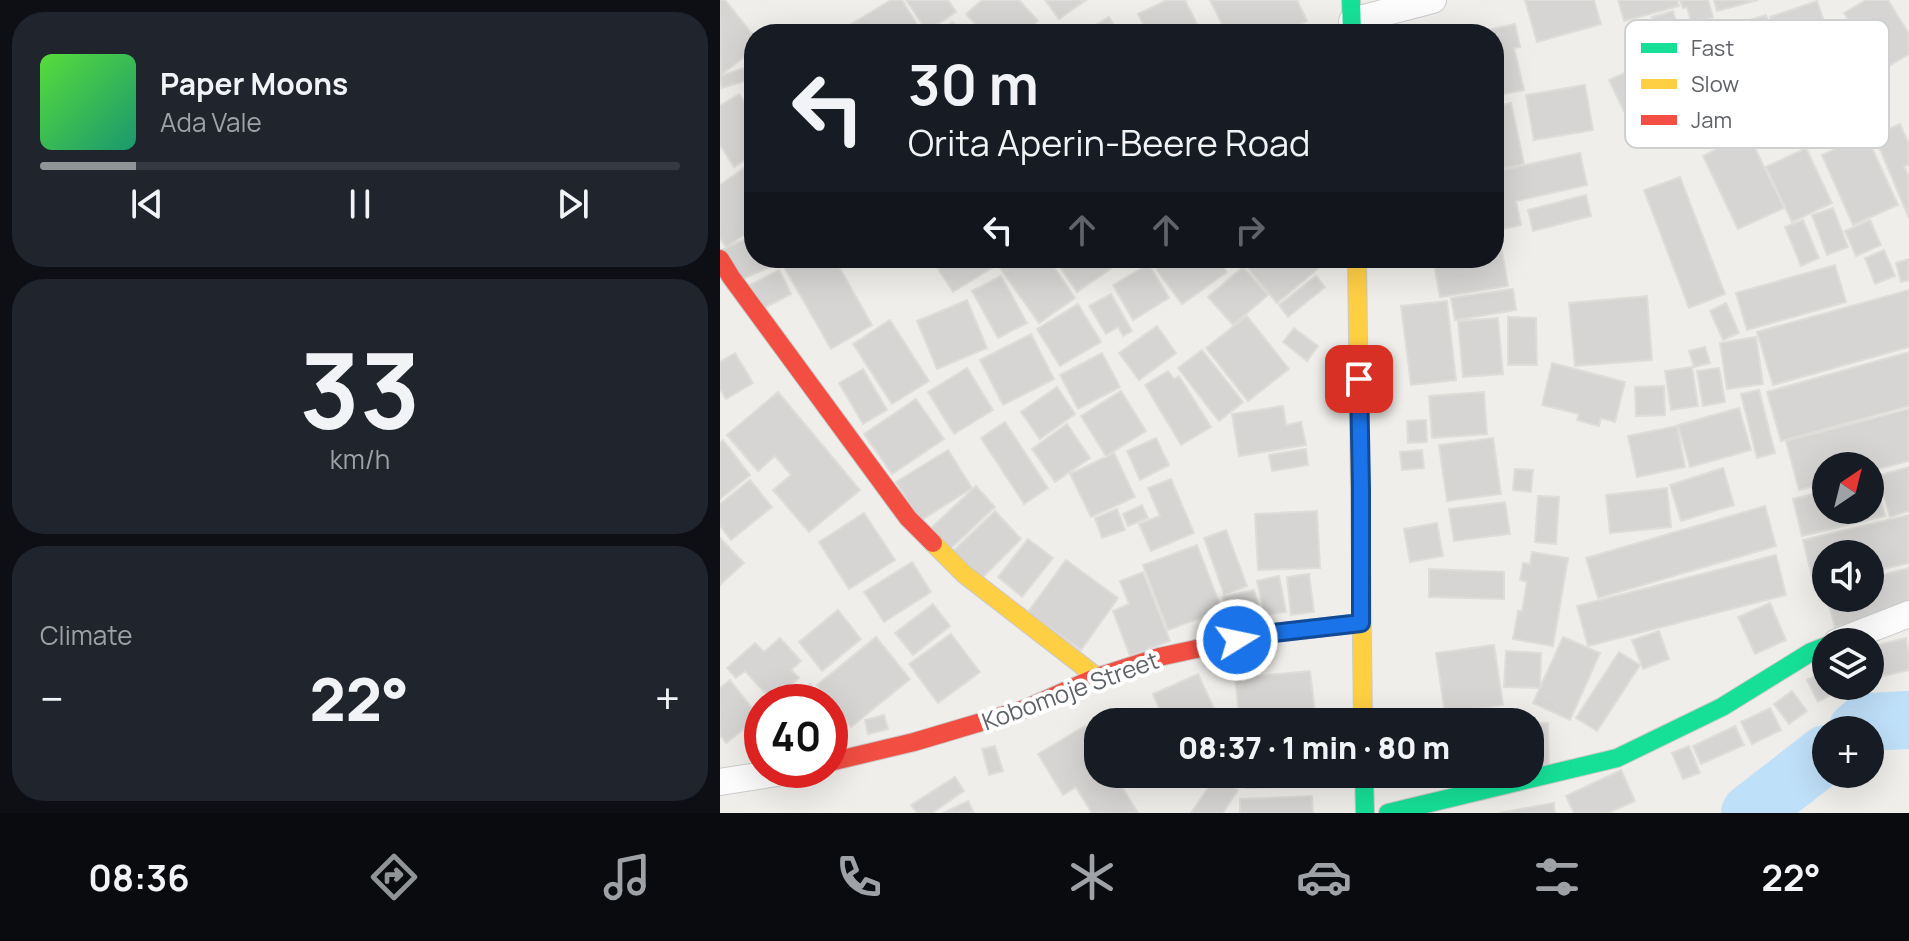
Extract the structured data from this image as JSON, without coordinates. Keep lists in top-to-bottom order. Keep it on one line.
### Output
{"streets":{"street":["Kobomoje Street"]},"legend":["Fast","Slow","Jam"],"north":"top right","page":{"turn":["30 m","Orita Aperin-Beere Road"],"song":["Paper Moons","Ada Vale"],"tile":[["33","km/h"],"Climate"],"map_buttons":"+","heat":["−","22°","+"],"limit":"40","trip":"08:37 · 1 min · 80 m","tabs":["08:36","22°"]}}
